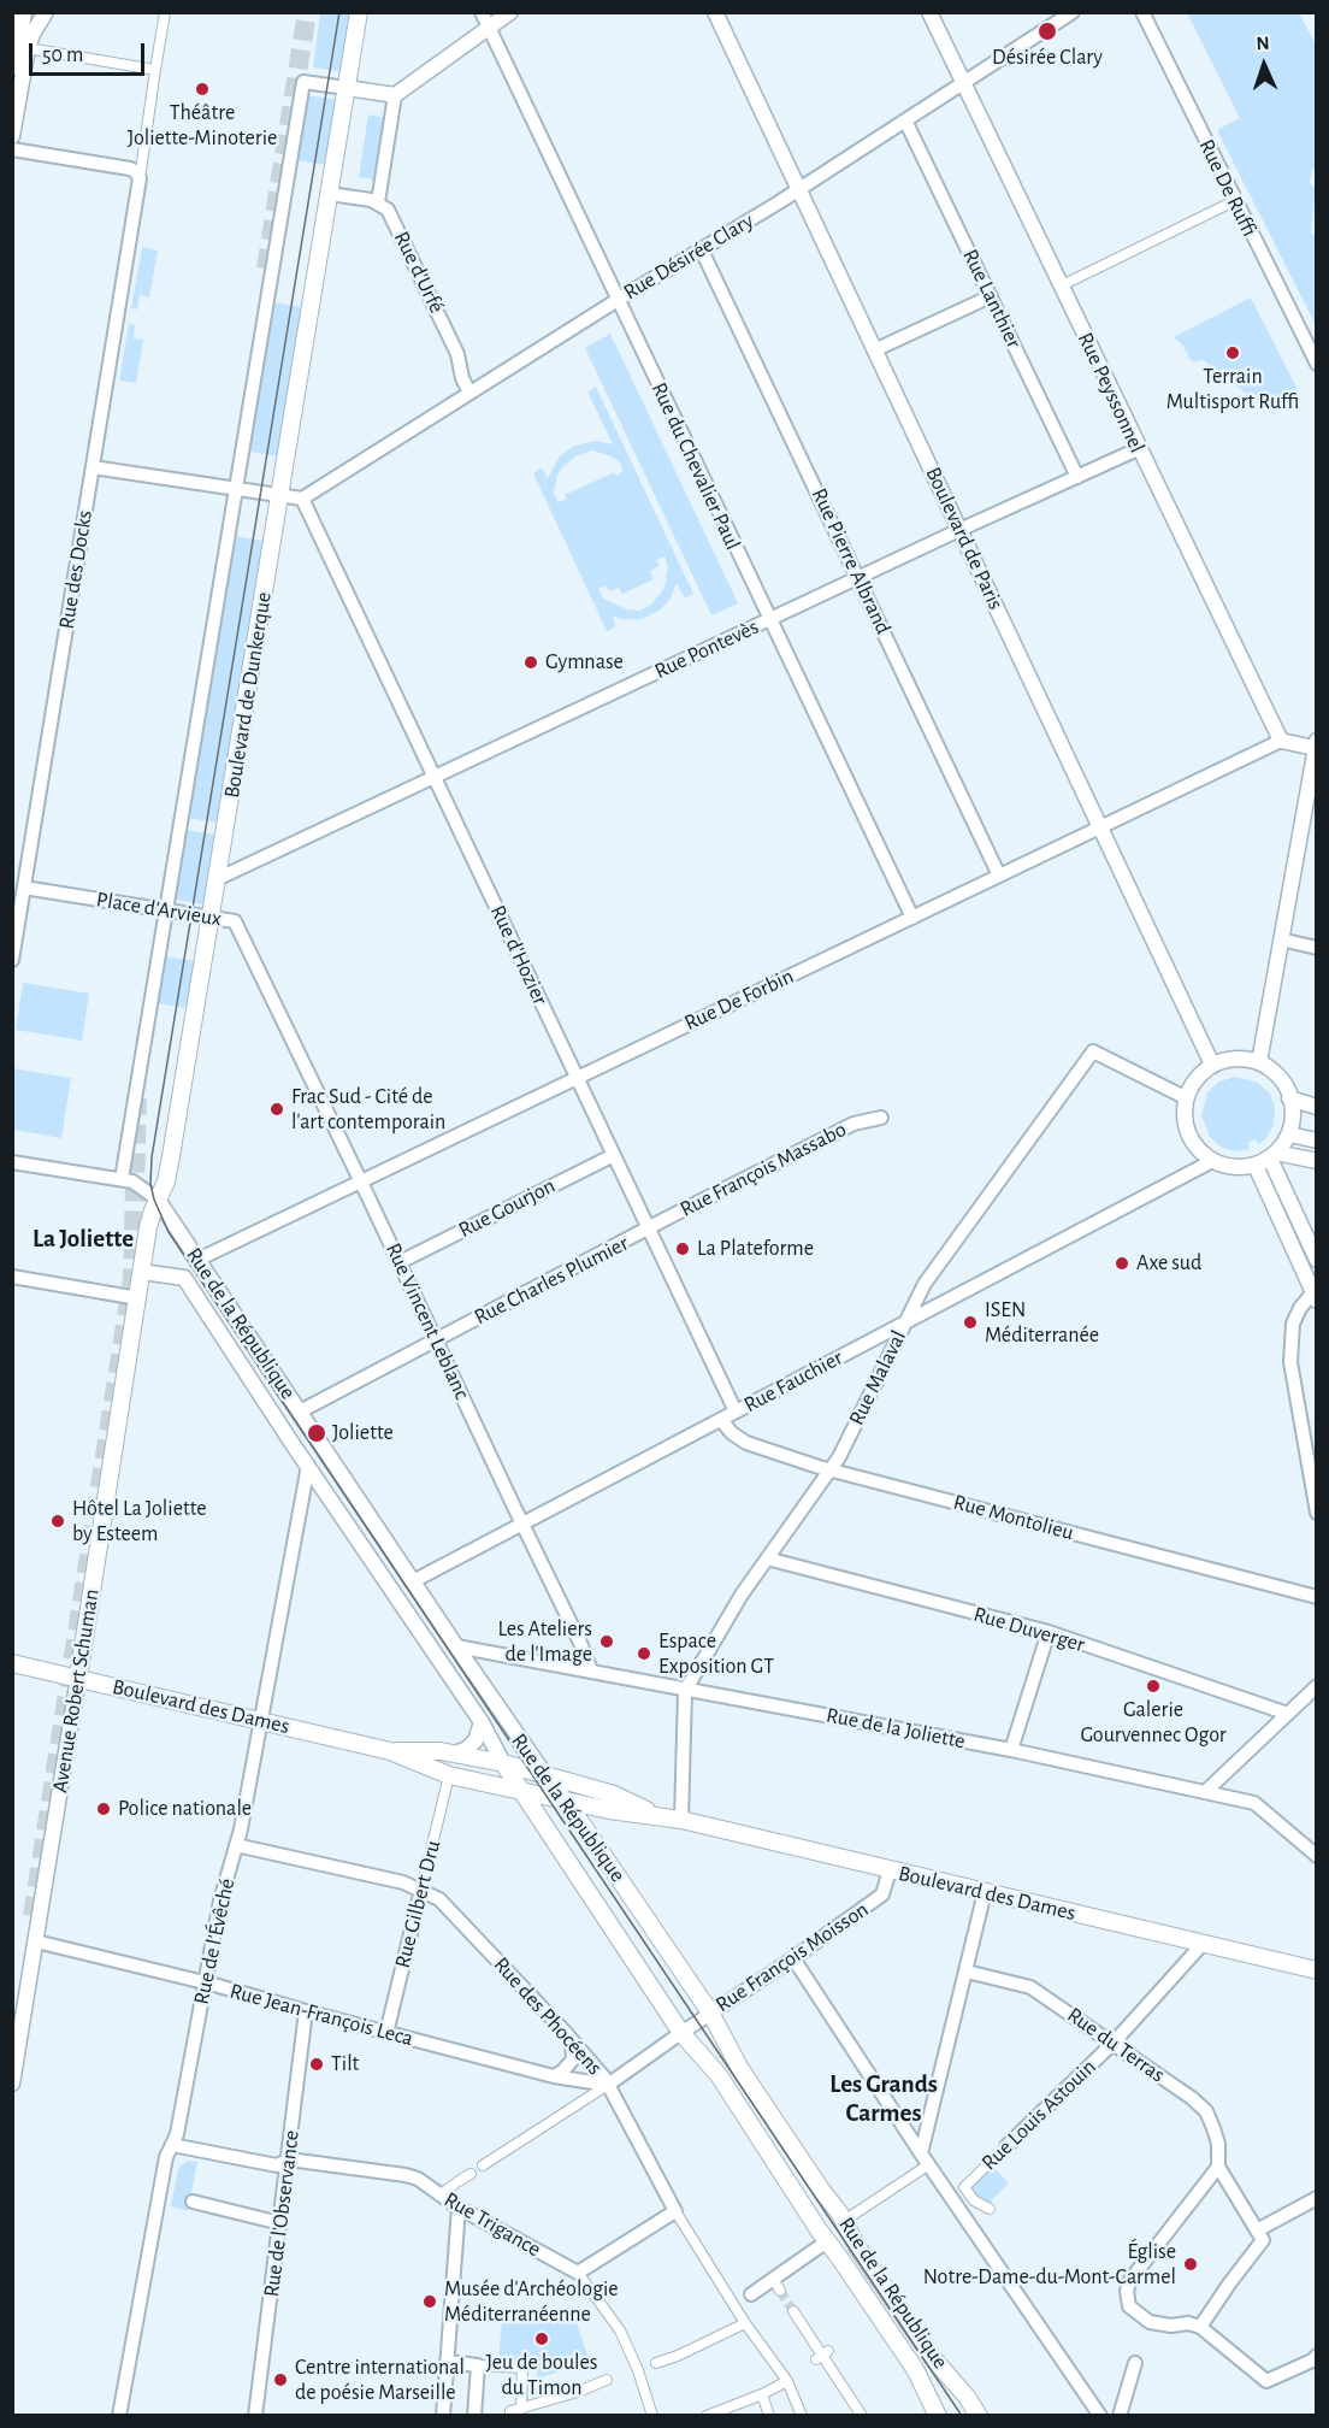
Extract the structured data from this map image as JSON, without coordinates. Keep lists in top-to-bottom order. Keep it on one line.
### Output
{"streets":{"main road":["Boulevard de Dunkerque","Rue de la République","Avenue Robert Schuman","Boulevard des Dames"],"street":["Rue De Ruffi","Rue Désirée Clary","Rue d'Urfé","Rue Lanthier","Rue Peyssonnel","Rue du Chevalier Paul","Boulevard de Paris","Rue Pierre Albrand","Rue des Docks","Rue Pontevès","Place d'Arvieux","Rue d'Hozier","Rue De Forbin","Rue François Massabo","Rue Gourjon","Rue Charles Plumier","Rue Vincent Leblanc","Rue Malaval","Rue Fauchier","Rue Montolieu","Rue Duverger","Rue de la Joliette","Rue Gilbert Dru","Rue de l'Évêché","Rue François Moisson","Rue Jean-François Leca","Rue des Phocéens","Rue du Terras","Rue Louis Astouin","Rue de l'Observance","Rue Trigance"]},"crossings":[["Rue Désirée Clary","Rue d'Urfé"],["Rue Désirée Clary","Rue Lanthier"],["Rue Désirée Clary","Rue Peyssonnel"],["Rue Désirée Clary","Rue du Chevalier Paul"],["Rue Désirée Clary","Boulevard de Paris"],["Rue Désirée Clary","Rue Pierre Albrand"],["Rue Désirée Clary","Rue d'Hozier"],["Rue Lanthier","Rue Pontevès"],["Rue Peyssonnel","Rue Pontevès"],["Rue Peyssonnel","Rue De Forbin"],["Rue du Chevalier Paul","Rue Pontevès"],["Rue du Chevalier Paul","Rue De Forbin"],["Boulevard de Paris","Rue Pontevès"],["Boulevard de Paris","Rue De Forbin"],["Boulevard de Paris","Rue Malaval"],["Boulevard de Paris","Rue Fauchier"],["Rue Pierre Albrand","Rue Pontevès"],["Rue Pierre Albrand","Rue De Forbin"],["Rue des Docks","Place d'Arvieux"],["Rue Pontevès","Place d'Arvieux"],["Rue Pontevès","Rue d'Hozier"],["Boulevard de Dunkerque","Place d'Arvieux"],["Boulevard de Dunkerque","Rue de la République"],["Boulevard de Dunkerque","Avenue Robert Schuman"],["Place d'Arvieux","Rue Vincent Leblanc"],["Rue d'Hozier","Rue De Forbin"],["Rue d'Hozier","Rue François Massabo"],["Rue d'Hozier","Rue Gourjon"],["Rue d'Hozier","Rue Charles Plumier"],["Rue d'Hozier","Rue Fauchier"],["Rue De Forbin","Rue Vincent Leblanc"],["Rue De Forbin","Rue de la République"],["Rue François Massabo","Rue Charles Plumier"],["Rue Gourjon","Rue Vincent Leblanc"],["Rue Charles Plumier","Rue Vincent Leblanc"],["Rue Charles Plumier","Rue de la République"],["Rue Vincent Leblanc","Rue Fauchier"],["Rue Vincent Leblanc","Rue de la Joliette"],["Rue de la République","Rue Fauchier"],["Rue de la République","Boulevard des Dames"],["Rue de la République","Rue de la Joliette"],["Rue de la République","Rue de l'Évêché"],["Rue de la République","Rue François Moisson"],["Rue Malaval","Rue Fauchier"],["Rue Malaval","Rue Montolieu"],["Rue Malaval","Rue Duverger"],["Rue Malaval","Boulevard des Dames"],["Rue Malaval","Rue de la Joliette"],["Rue Fauchier","Rue Montolieu"],["Avenue Robert Schuman","Boulevard des Dames"],["Avenue Robert Schuman","Rue Jean-François Leca"],["Boulevard des Dames","Rue Gilbert Dru"],["Boulevard des Dames","Rue de l'Évêché"],["Boulevard des Dames","Rue François Moisson"],["Boulevard des Dames","Rue Louis Astouin"],["Rue Gilbert Dru","Rue Jean-François Leca"],["Rue Gilbert Dru","Rue des Phocéens"],["Rue de l'Évêché","Rue Jean-François Leca"],["Rue de l'Évêché","Rue des Phocéens"],["Rue de l'Évêché","Rue Trigance"],["Rue François Moisson","Rue Jean-François Leca"],["Rue François Moisson","Rue des Phocéens"],["Rue Jean-François Leca","Rue des Phocéens"],["Rue Jean-François Leca","Rue de l'Observance"],["Rue du Terras","Rue Louis Astouin"],["Rue de l'Observance","Rue Trigance"]],"districts":["La Joliette","Les Grands Carmes"],"places":["Désirée Clary","Théâtre Joliette-Minoterie","Terrain Multisport Ruffi","Gymnase","Frac Sud - Cité de l'art contemporain","La Plateforme","Axe sud","ISEN Méditerranée","Joliette","Hôtel La Joliette by Esteem","Les Ateliers de l'Image","Espace Exposition GT","Galerie Gourvennec Ogor","Police nationale","Tilt","Église Notre-Dame-du-Mont-Carmel","Musée d'Archéologie Méditerranéenne","Jeu de boules du Timon","Centre international de poésie Marseille"],"scale_bar":"50 m","north":"top"}
